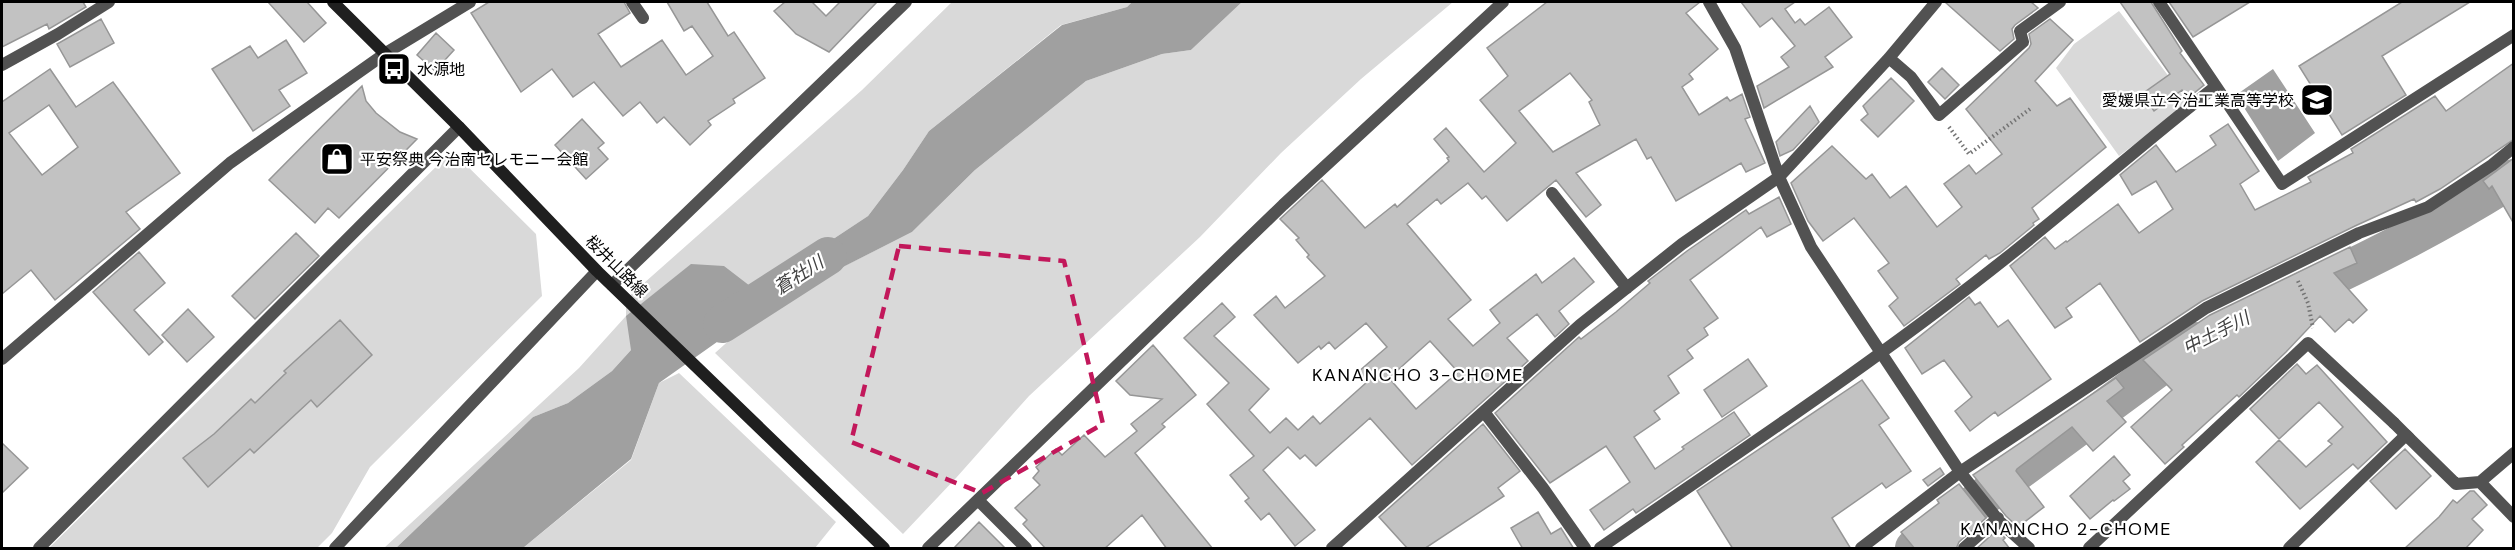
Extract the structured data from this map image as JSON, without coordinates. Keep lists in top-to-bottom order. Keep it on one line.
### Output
{"streets":{"main road":["桜井山路線"]},"districts":["KANANCHO 3-CHOME","KANANCHO 2-CHOME"],"water":["蒼社川","中土手川"],"places":{"bus stop":["水源地"],"school or university":["愛媛県立今治工業高等学校"],"shop":["平安祭典 今治南セレモニー会館"]}}
